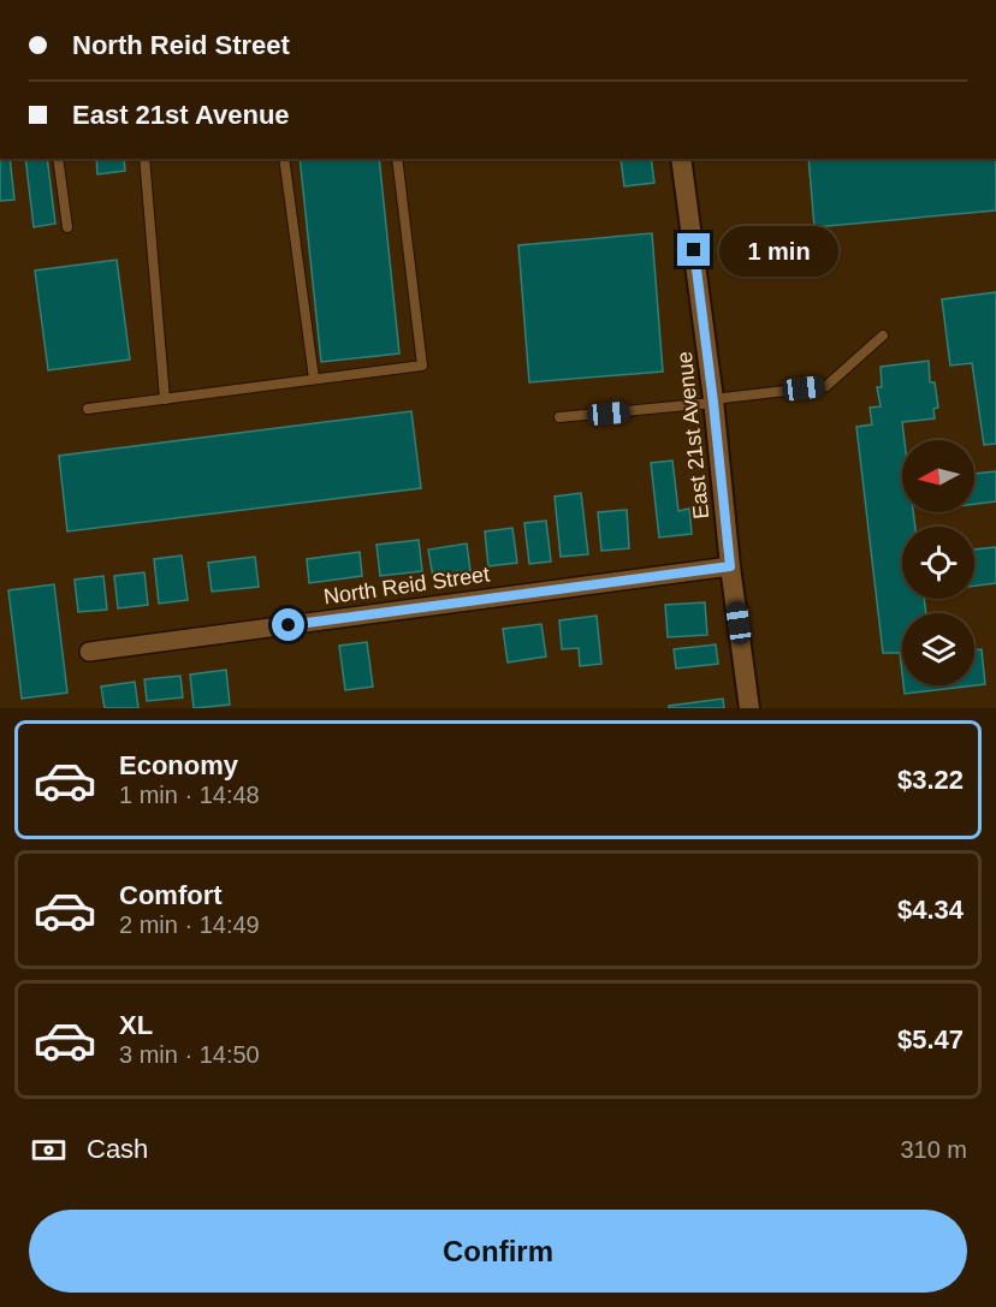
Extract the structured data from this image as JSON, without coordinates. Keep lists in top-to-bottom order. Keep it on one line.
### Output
{"streets":{"street":["East 21st Avenue","North Reid Street"]},"crossings":[["East 21st Avenue","North Reid Street"]],"north":"left","page":{"banner":["North Reid Street","East 21st Avenue"],"bubble":"1 min","list":[{"name":"Economy","note":"1 min · 14:48","value":"$3.22"},{"name":"Comfort","note":"2 min · 14:49","value":"$4.34"},{"name":"XL","note":"3 min · 14:50","value":"$5.47"}],"pay":["Cash","310 m"],"buttons":"Confirm"}}
